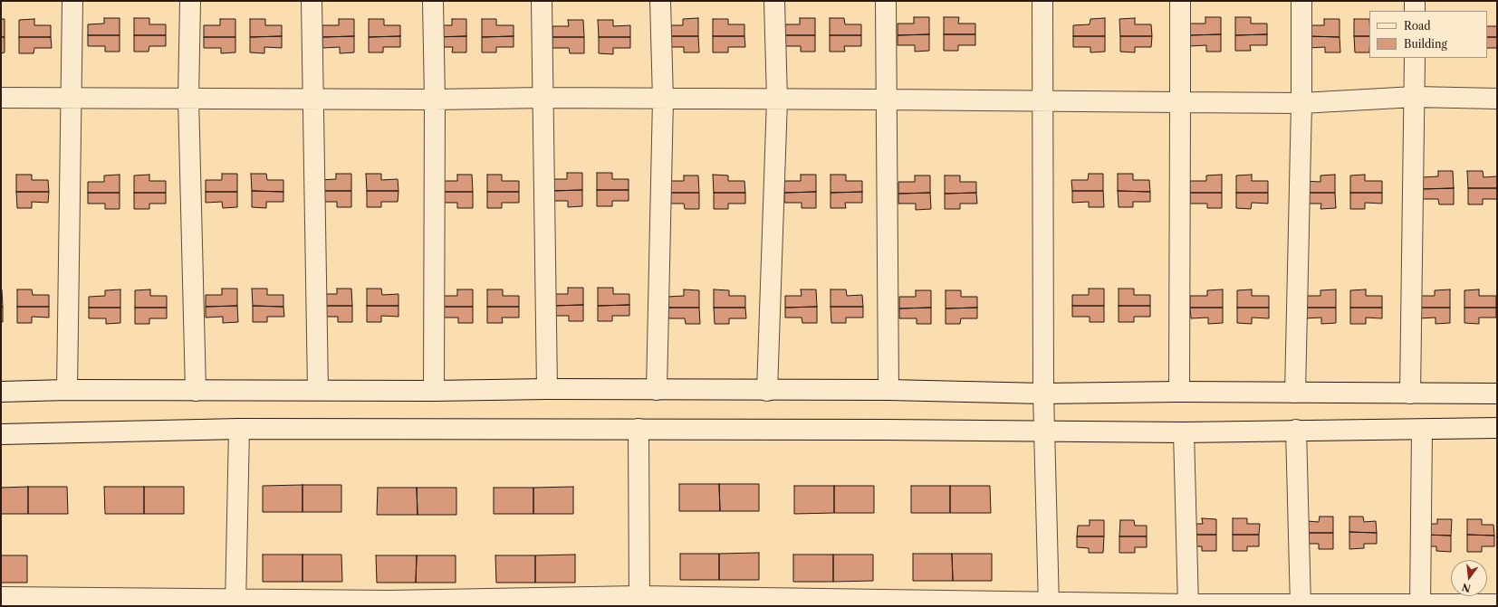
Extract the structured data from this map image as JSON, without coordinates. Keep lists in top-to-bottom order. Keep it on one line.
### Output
{"legend":["Road","Building"],"north":"bottom"}
